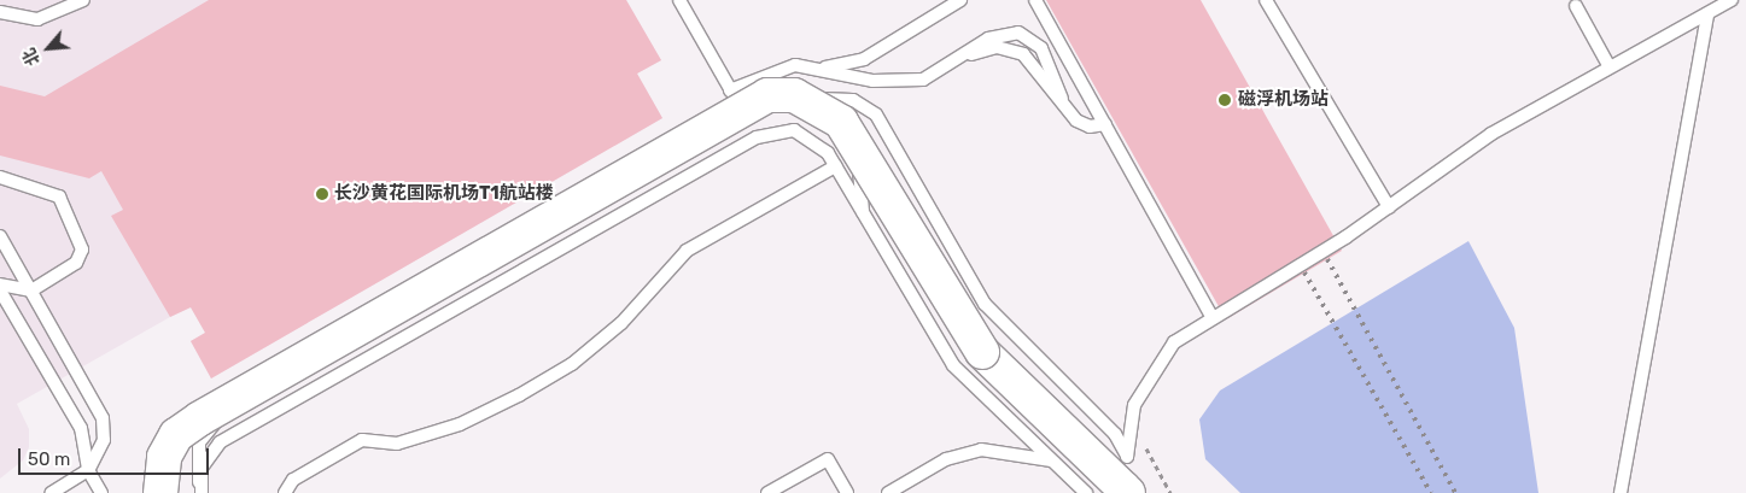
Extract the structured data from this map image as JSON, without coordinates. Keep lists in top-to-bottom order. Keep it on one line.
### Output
{"places":["磁浮机场站","长沙黄花国际机场T1航站楼"],"scale_bar":"50 m","north":"bottom left"}
